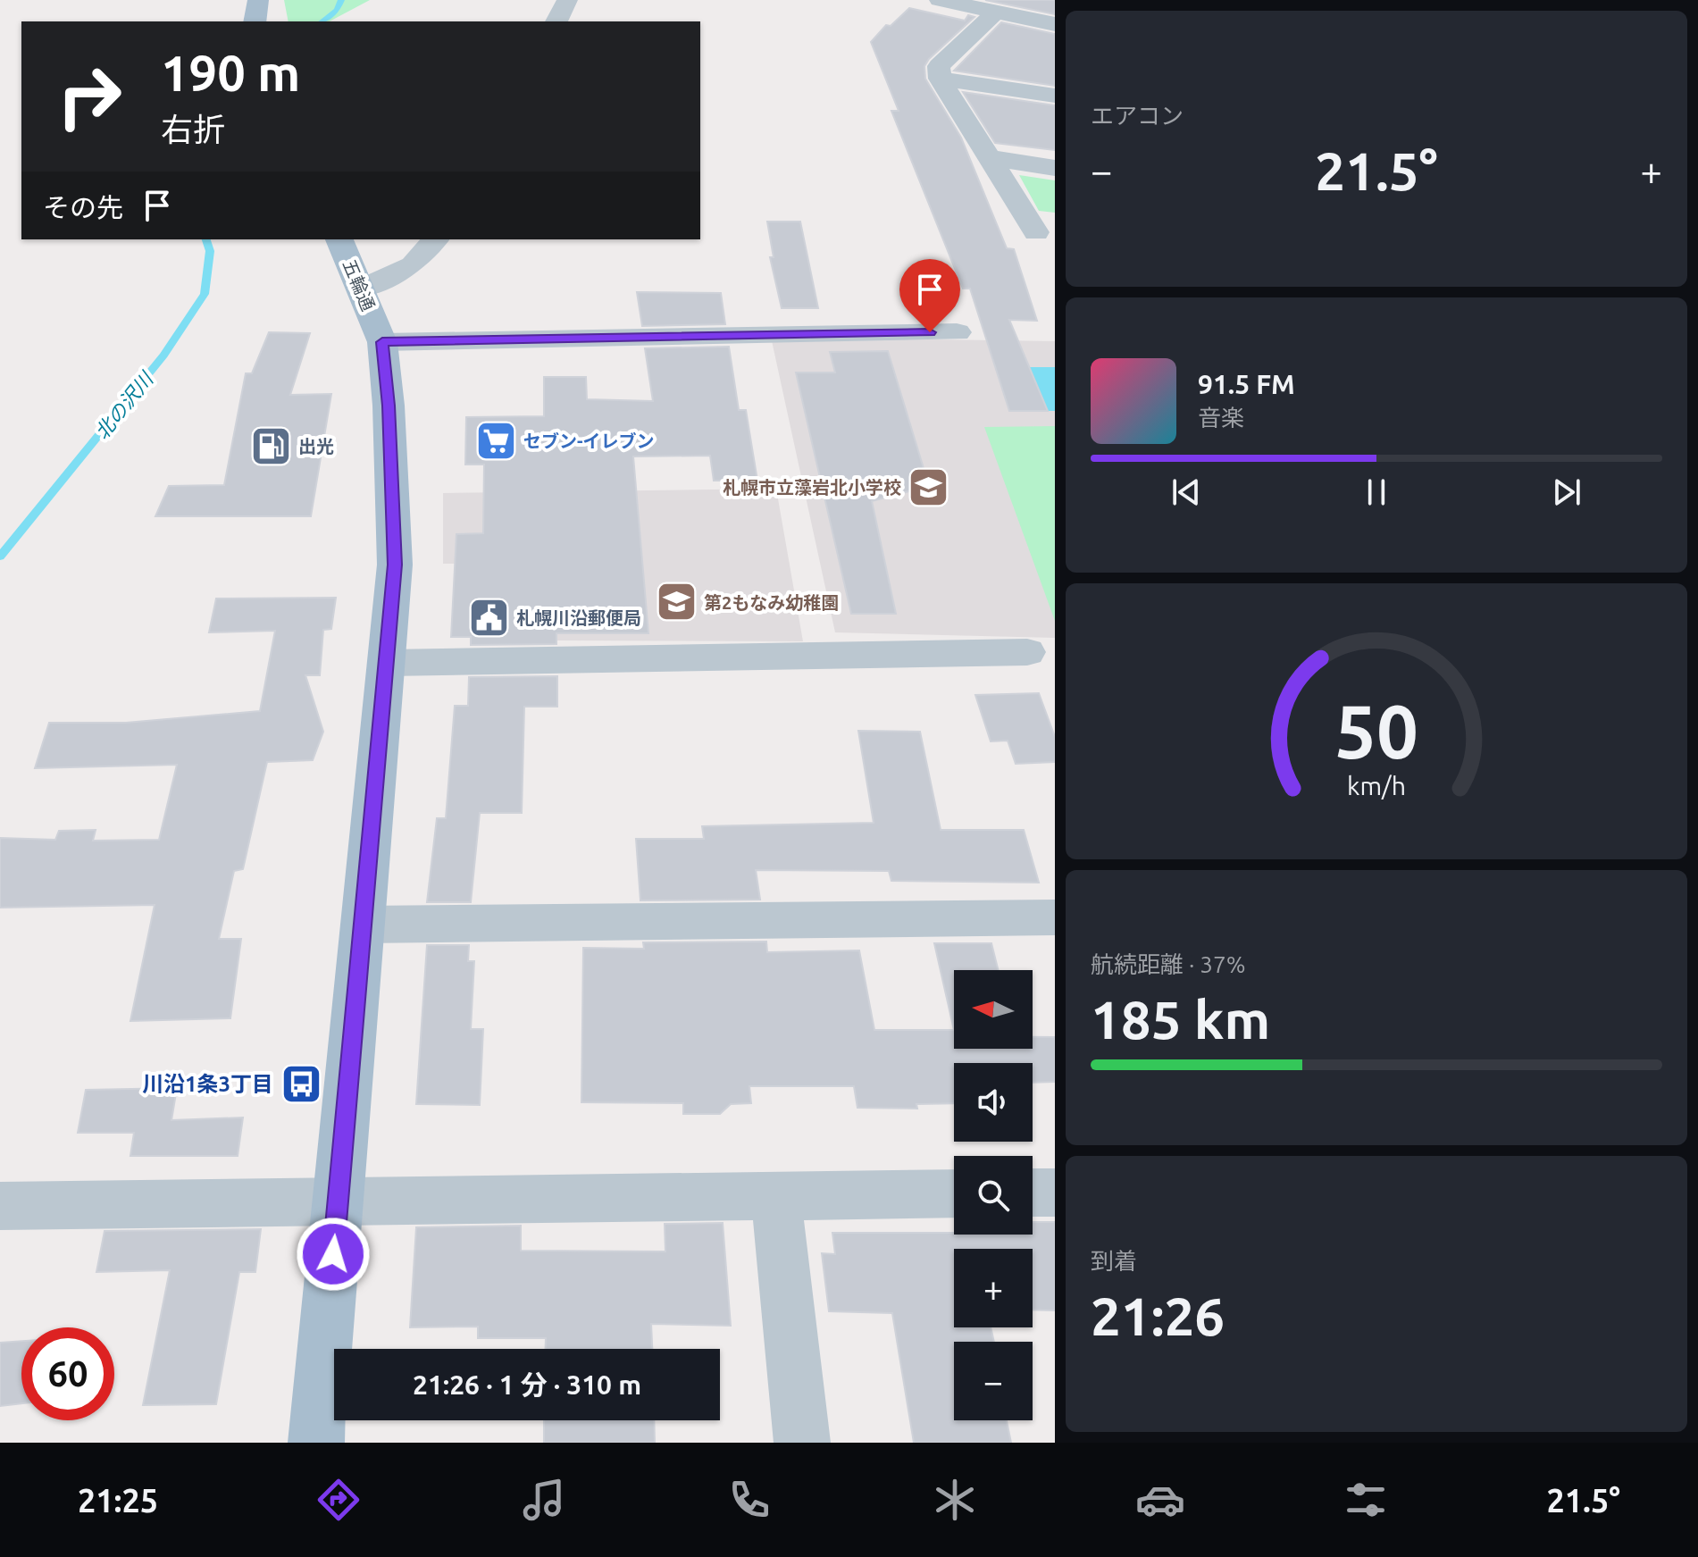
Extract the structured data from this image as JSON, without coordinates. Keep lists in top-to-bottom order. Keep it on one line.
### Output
{"streets":{"main road":["五輪通"]},"water":["北の沢川"],"places":{"supermarket":["セブン-イレブン"],"fuel station":["出光"],"school or university":["札幌市立藻岩北小学校","第2もなみ幼稚園"],"public building":["札幌川沿郵便局"],"bus stop":["川沿1条3丁目"]},"north":"left","page":{"tile":["エアコン",["航続距離 · 37%","185 km"],["到着","21:26"]],"turn":["190 m","右折"],"heat":["−","21.5°","+"],"then":"その先","song":["91.5 FM","音楽"],"map_buttons":["+","−"],"limit":"60","trip":"21:26 · 1 分 · 310 m","tabs":["21:25","21.5°"],"gauge":["50","km/h"]}}
